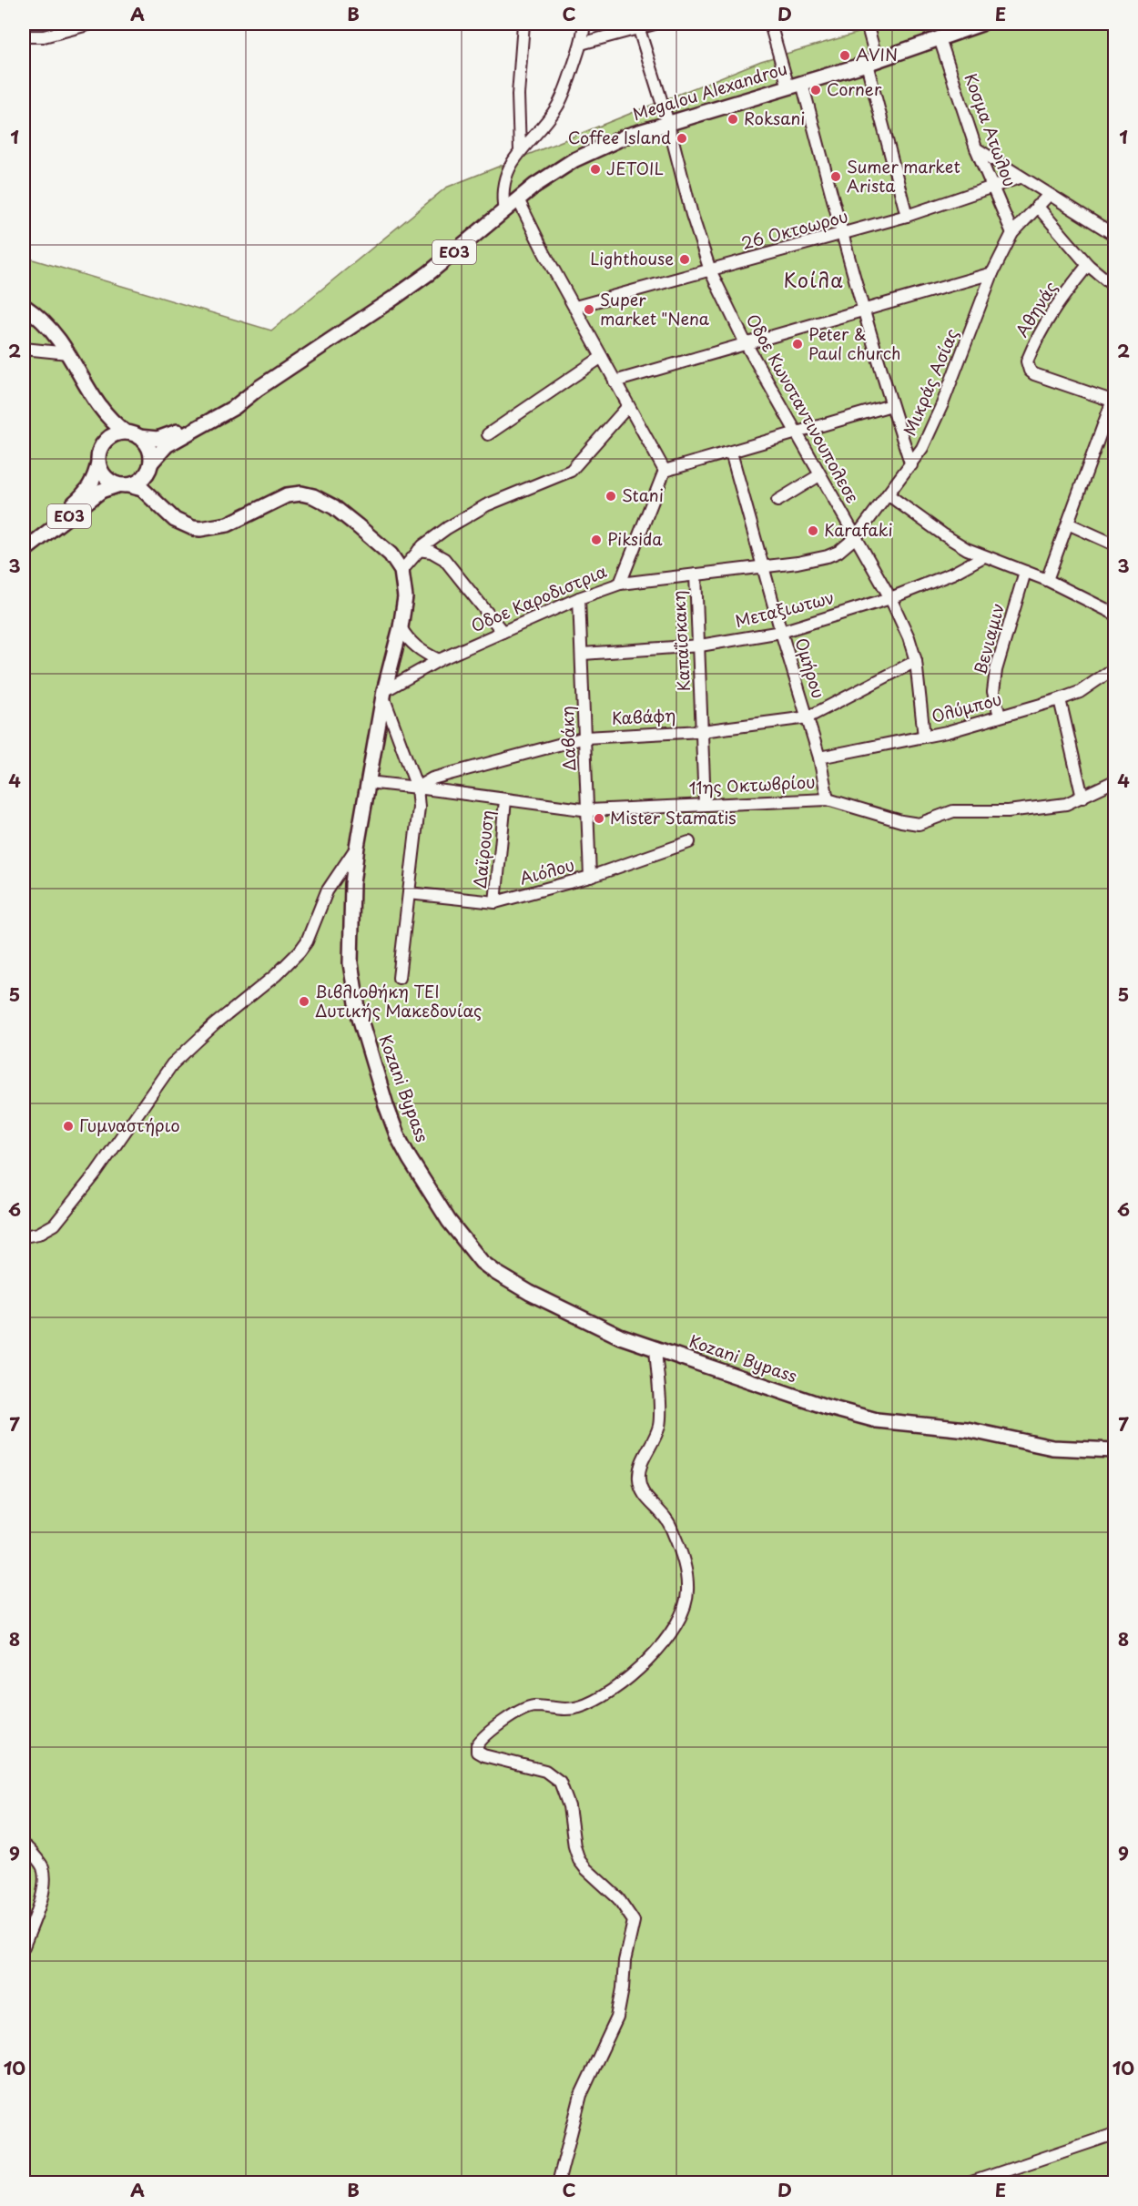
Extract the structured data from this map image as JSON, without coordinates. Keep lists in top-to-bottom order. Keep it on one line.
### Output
{"streets":{"main road":["Megalou Alexandrou","ΕΟ3","Kozani Bypass"],"street":["Κοσμα Ατωλου","26 Οκτοωρου","Αθηνάς","Μικράς Ασίας","Oδοε Κωνσταντινουπολεσε","Oδοε Καροδιστρια","Μεταξιωτων","Βενιαμιν","Καπαΐσκακη","Ομήρου","Ολύμπου","Καβάφη","Δαβάκη","11ης Οκτωβρίου","Δαϊρουση","Αιόλου"]},"crossings":[["Megalou Alexandrou","Κοσμα Ατωλου"],["Megalou Alexandrou","ΕΟ3"],["Megalou Alexandrou","Oδοε Κωνσταντινουπολεσε"],["Κοσμα Ατωλου","26 Οκτοωρου"],["Κοσμα Ατωλου","Μικράς Ασίας"],["26 Οκτοωρου","Oδοε Κωνσταντινουπολεσε"],["Μικράς Ασίας","Oδοε Κωνσταντινουπολεσε"],["Μικράς Ασίας","Oδοε Καροδιστρια"],["Μικράς Ασίας","Καπαΐσκακη"],["Μικράς Ασίας","Ομήρου"],["Oδοε Κωνσταντινουπολεσε","Μεταξιωτων"],["Oδοε Κωνσταντινουπολεσε","Ολύμπου"],["Oδοε Κωνσταντινουπολεσε","Καβάφη"],["Oδοε Καροδιστρια","Δαβάκη"],["Oδοε Καροδιστρια","Kozani Bypass"],["Μεταξιωτων","Καπαΐσκακη"],["Μεταξιωτων","Ομήρου"],["Μεταξιωτων","Δαβάκη"],["Βενιαμιν","Ολύμπου"],["Καπαΐσκακη","Καβάφη"],["Καπαΐσκακη","11ης Οκτωβρίου"],["Ομήρου","Ολύμπου"],["Ομήρου","Καβάφη"],["Ομήρου","11ης Οκτωβρίου"],["Καβάφη","Δαβάκη"],["Καβάφη","11ης Οκτωβρίου"],["Δαβάκη","11ης Οκτωβρίου"],["Δαβάκη","Αιόλου"],["11ης Οκτωβρίου","Δαϊρουση"],["Δαϊρουση","Αιόλου"]],"districts":["Κοίλα"],"places":["AVIN","Corner","Roksani","Coffee Island","JETOIL","Sumer market Arista","Lighthouse","Super market \"Nena","Peter & Paul church","Stani","Karafaki","Piksida","Mister Stamatis","Βιβλιοθήκη ΤΕΙ Δυτικής Μακεδονίας","Γυμναστήριο"],"grid":{"columns":["A","B","C","D","E"],"rows":["1","2","3","4","5","6","7","8","9","10"]}}
